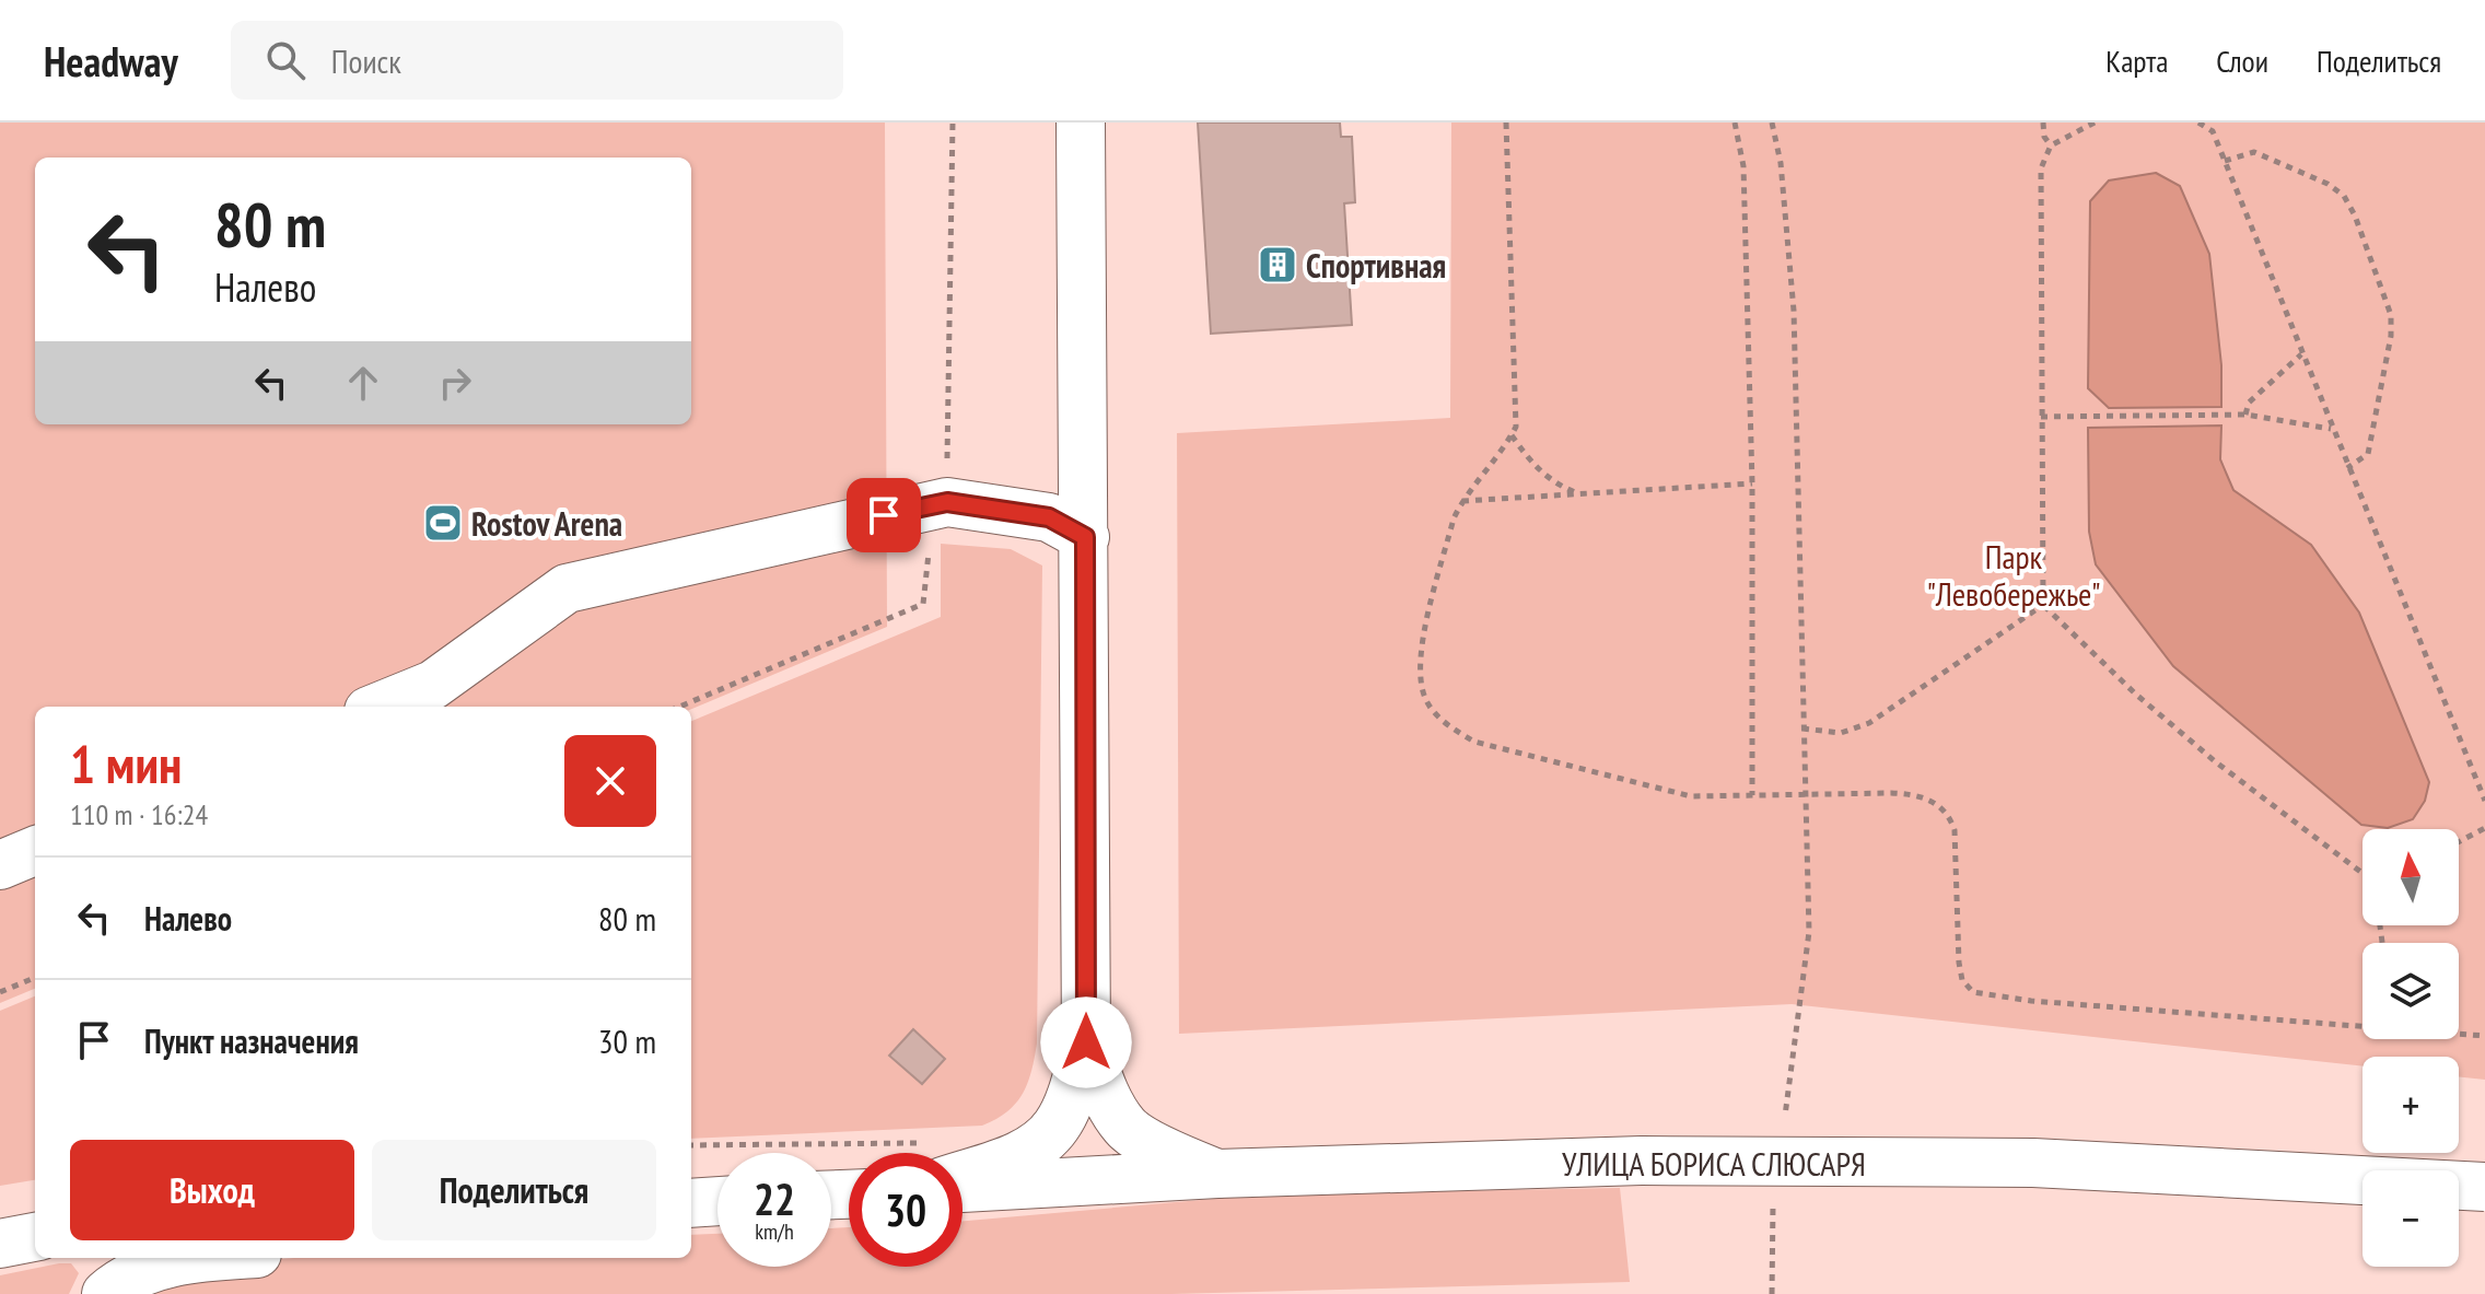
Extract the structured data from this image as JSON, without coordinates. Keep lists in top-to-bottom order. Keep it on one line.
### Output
{"streets":{"main road":["УЛИЦА БОРИСА СЛЮСАРЯ"]},"parks":["Парк \"Левобережье\""],"places":{"building":["Спортивная"],"sports":["Rostov Arena"]},"north":"top","page":{"header":"Headway","search":"Поиск","nav":["Карта","Слои","Поделиться"],"turn":["80 m","Налево"],"heading":["1 мин","110 m · 16:24"],"map_buttons":["+","−"],"list":[{"name":"Налево","value":"80 m"},{"name":"Пункт назначения","value":"30 m"}],"buttons":["Выход","Поделиться"],"speed":"22 km/h","limit":"30"}}
